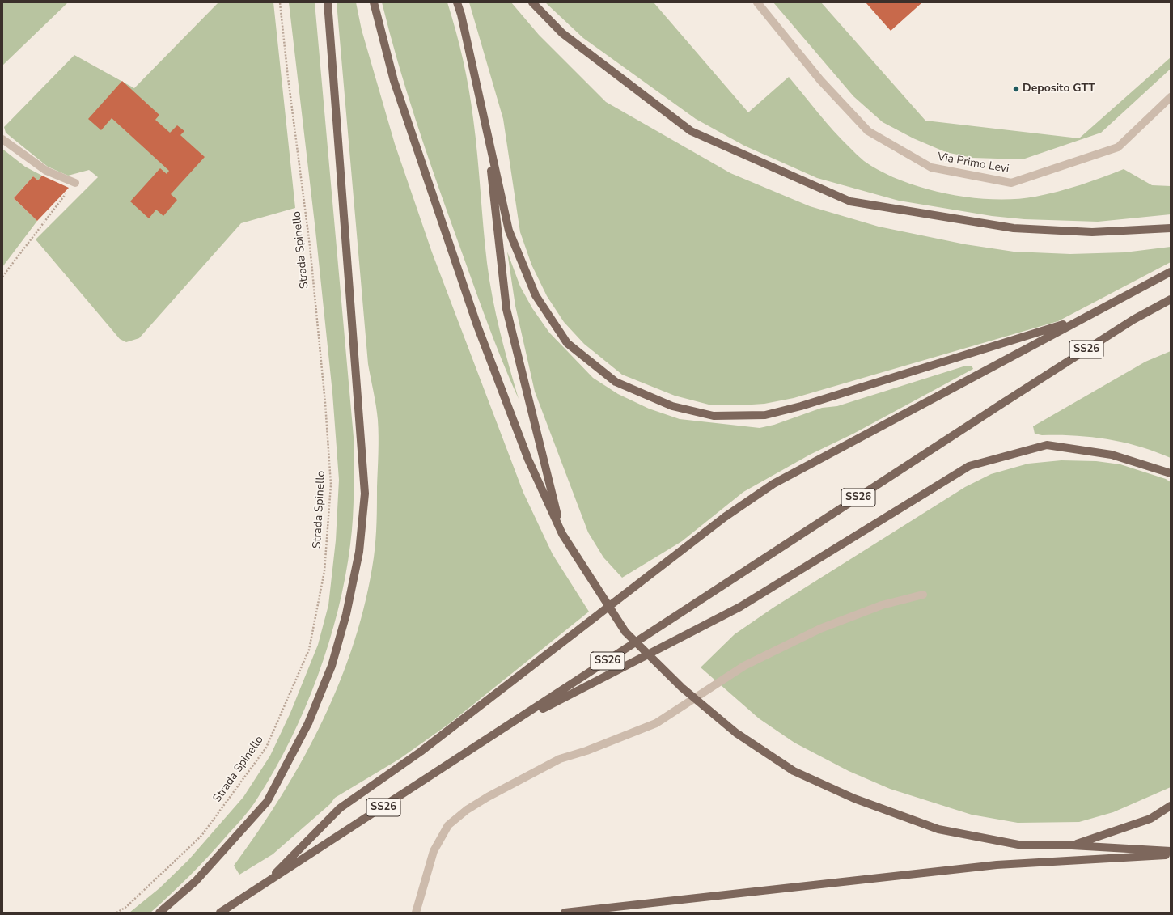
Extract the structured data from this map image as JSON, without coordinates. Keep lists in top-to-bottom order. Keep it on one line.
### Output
{"streets":{"main road":["SS26"],"street":["Via Primo Levi"],"path":["Strada Spinello"]},"places":["Deposito GTT"]}
